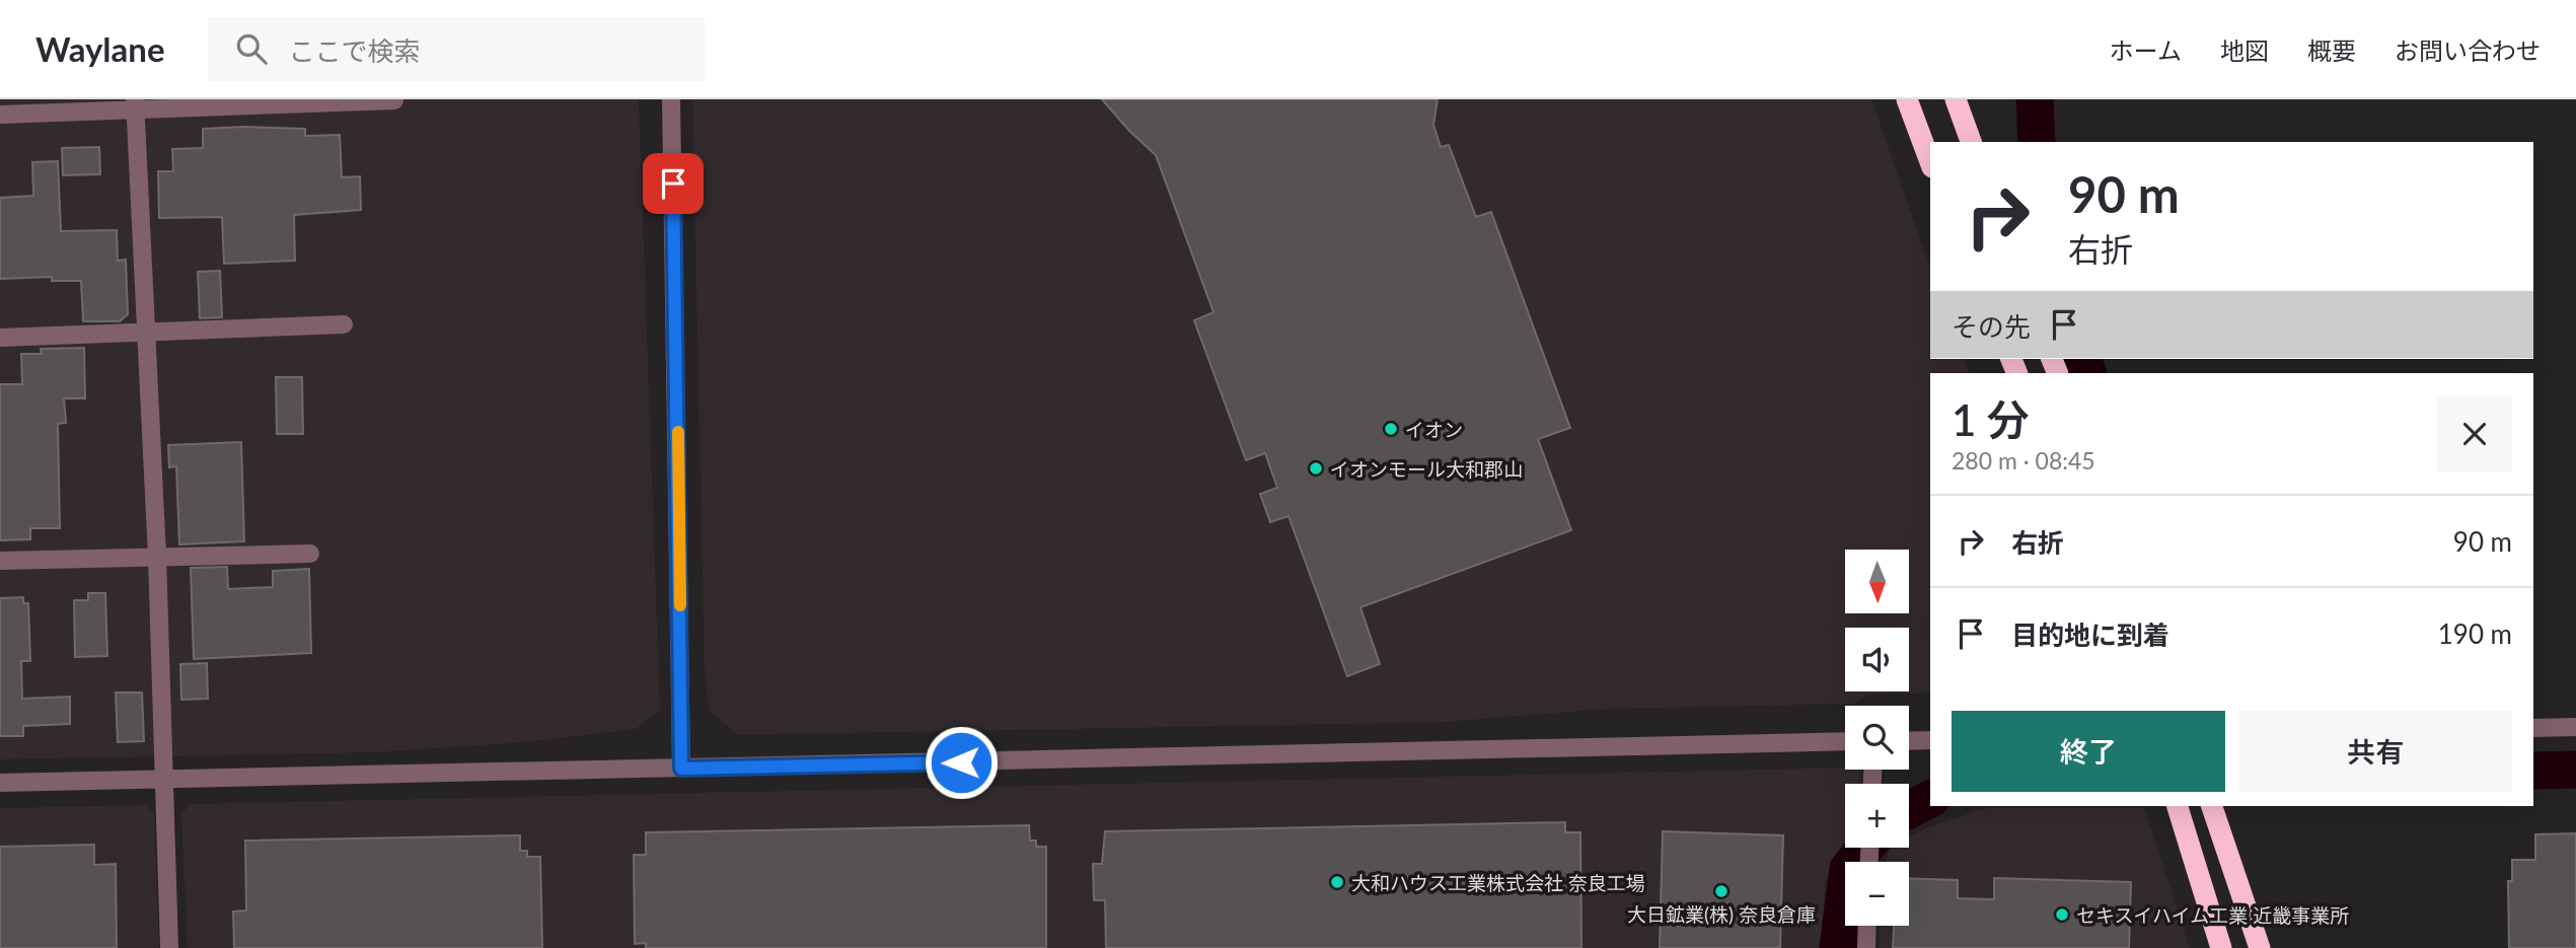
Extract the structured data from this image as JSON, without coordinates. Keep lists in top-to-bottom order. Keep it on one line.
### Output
{"places":["イオン","イオンモール大和郡山","大和ハウス工業株式会社 奈良工場","大日鉱業(株) 奈良倉庫","セキスイハイム工業 近畿事業所"],"north":"bottom","page":{"header":"Waylane","search":"ここで検索","nav":["ホーム","地図","概要","お問い合わせ"],"turn":["90 m","右折"],"then":"その先","heading":["1 分","280 m · 08:45"],"list":[{"name":"右折","value":"90 m"},{"name":"目的地に到着","value":"190 m"}],"map_buttons":["+","−"],"buttons":["終了","共有"]}}
